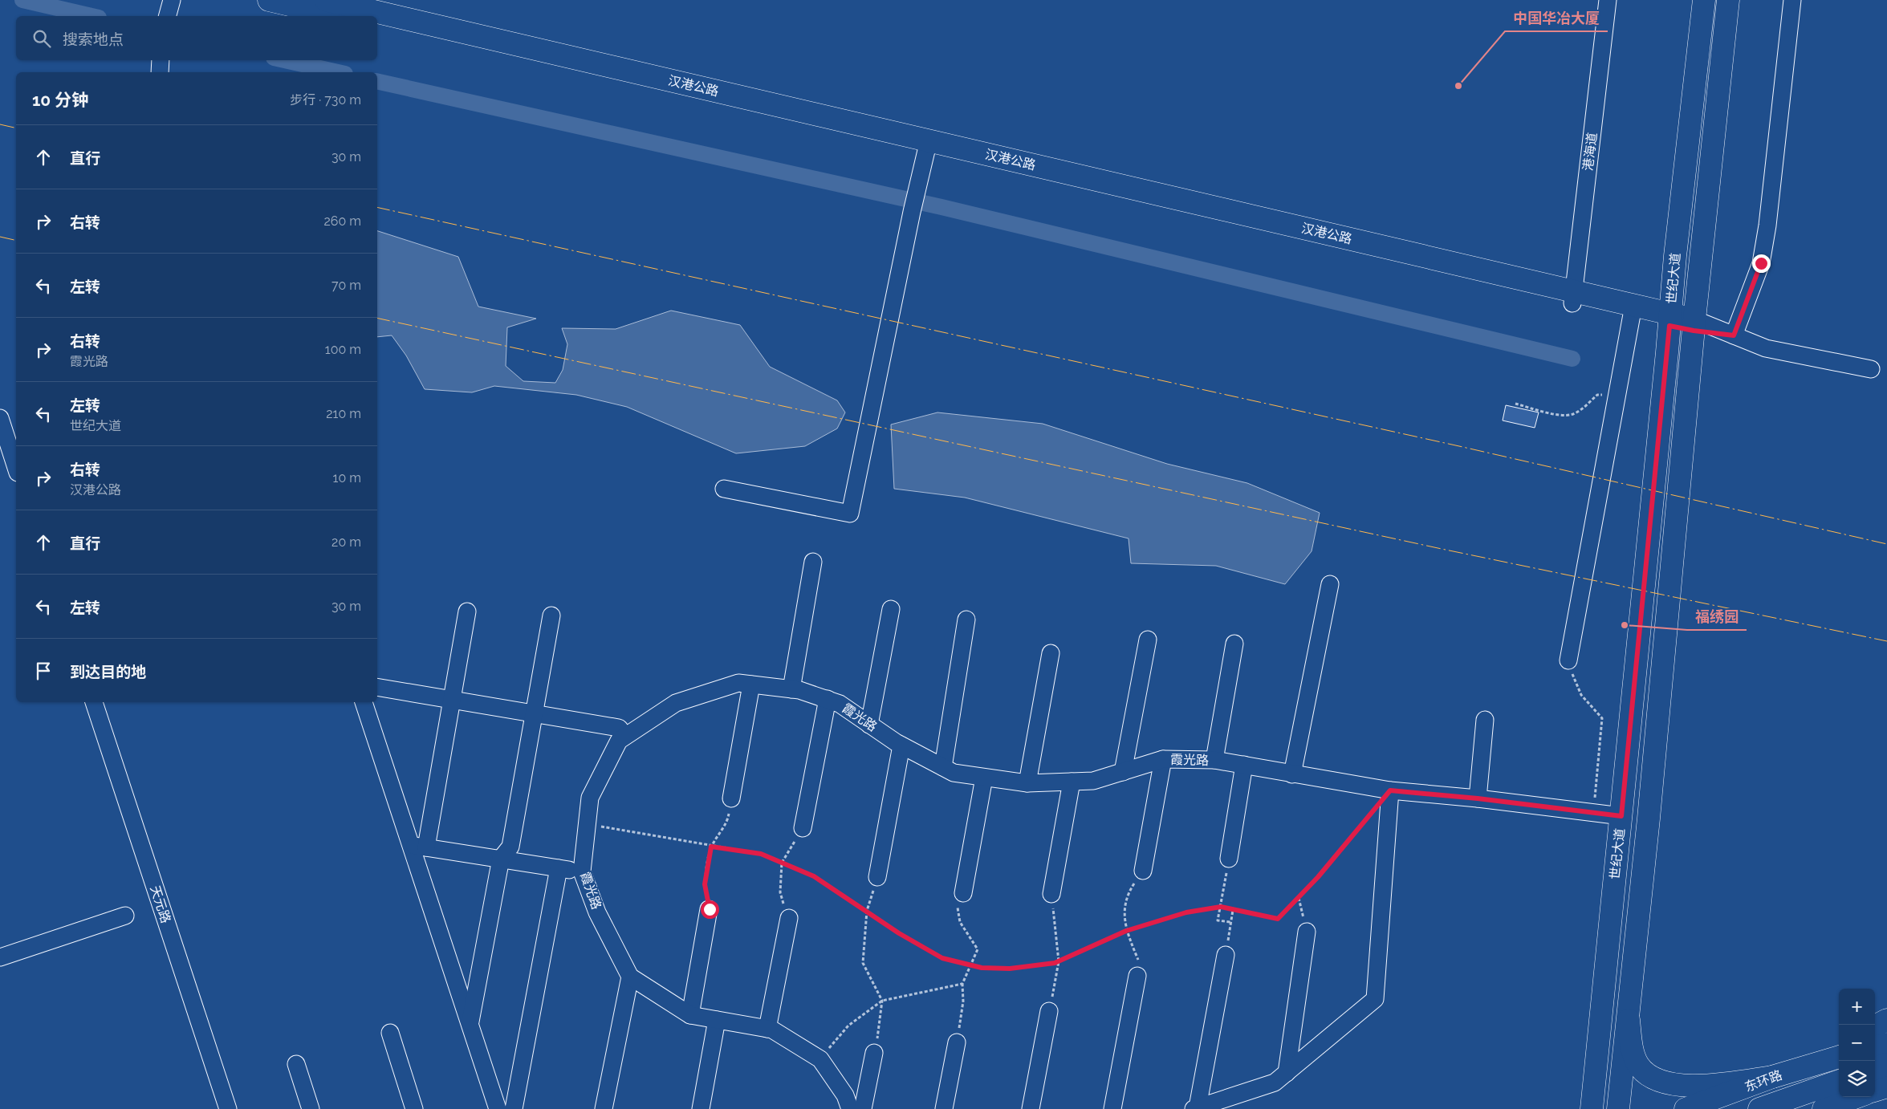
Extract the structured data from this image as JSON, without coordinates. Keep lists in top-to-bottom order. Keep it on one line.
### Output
{"streets":{"main road":["汉港公路","世纪大道","东环路"],"street":["港海道","霞光路","天元路"]},"crossings":[["汉港公路","港海道"],["汉港公路","世纪大道"],["世纪大道","霞光路"]],"places":["中国华冶大厦","福绣园"],"page":{"search":"搜索地点","heading":["10 分钟","步行 · 730 m"],"list":[["直行","30 m"],["右转","260 m"],["左转","70 m"],["右转","霞光路","100 m"],["左转","世纪大道","210 m"],["右转","汉港公路","10 m"],["直行","20 m"],["左转","30 m"],"到达目的地"],"map_buttons":["+","−"]}}
